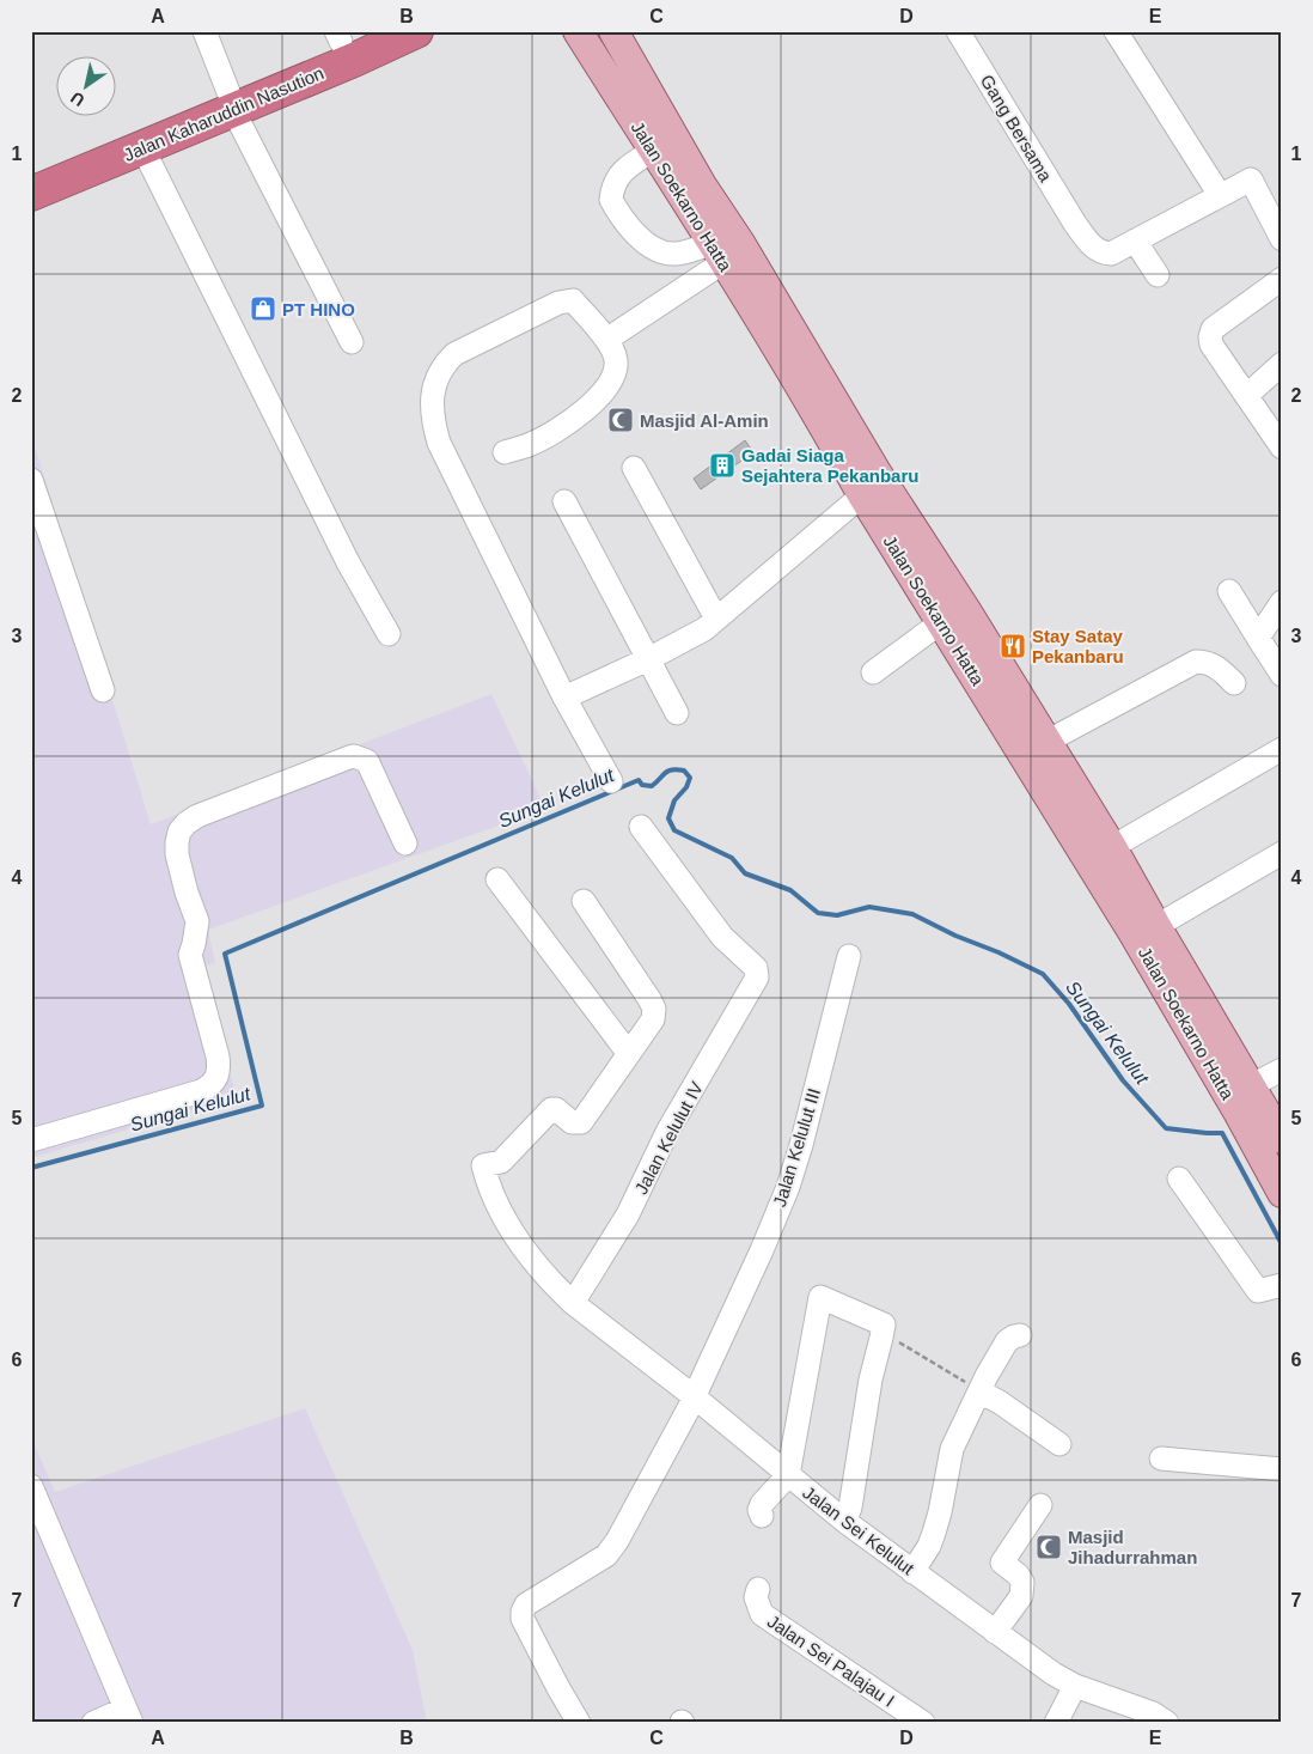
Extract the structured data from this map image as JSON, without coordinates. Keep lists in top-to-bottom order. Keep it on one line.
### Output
{"streets":{"highway":["Jalan Kaharuddin Nasution"],"main road":["Jalan Soekarno Hatta"],"street":["Gang Bersama","Jalan Kelulut IV","Jalan Kelulut III","Jalan Sei Kelulut","Jalan Sei Palajau I"]},"crossings":[["Jalan Kelulut IV","Jalan Sei Kelulut"],["Jalan Kelulut III","Jalan Sei Kelulut"]],"water":["Sungai Kelulut"],"places":{"shop":["PT HINO"],"mosque":["Masjid Al-Amin","Masjid Jihadurrahman"],"building":["Gadai Siaga Sejahtera Pekanbaru"],"restaurant":["Stay Satay Pekanbaru"]},"north":"bottom left","grid":{"columns":["A","B","C","D","E"],"rows":["1","2","3","4","5","6","7"]}}
